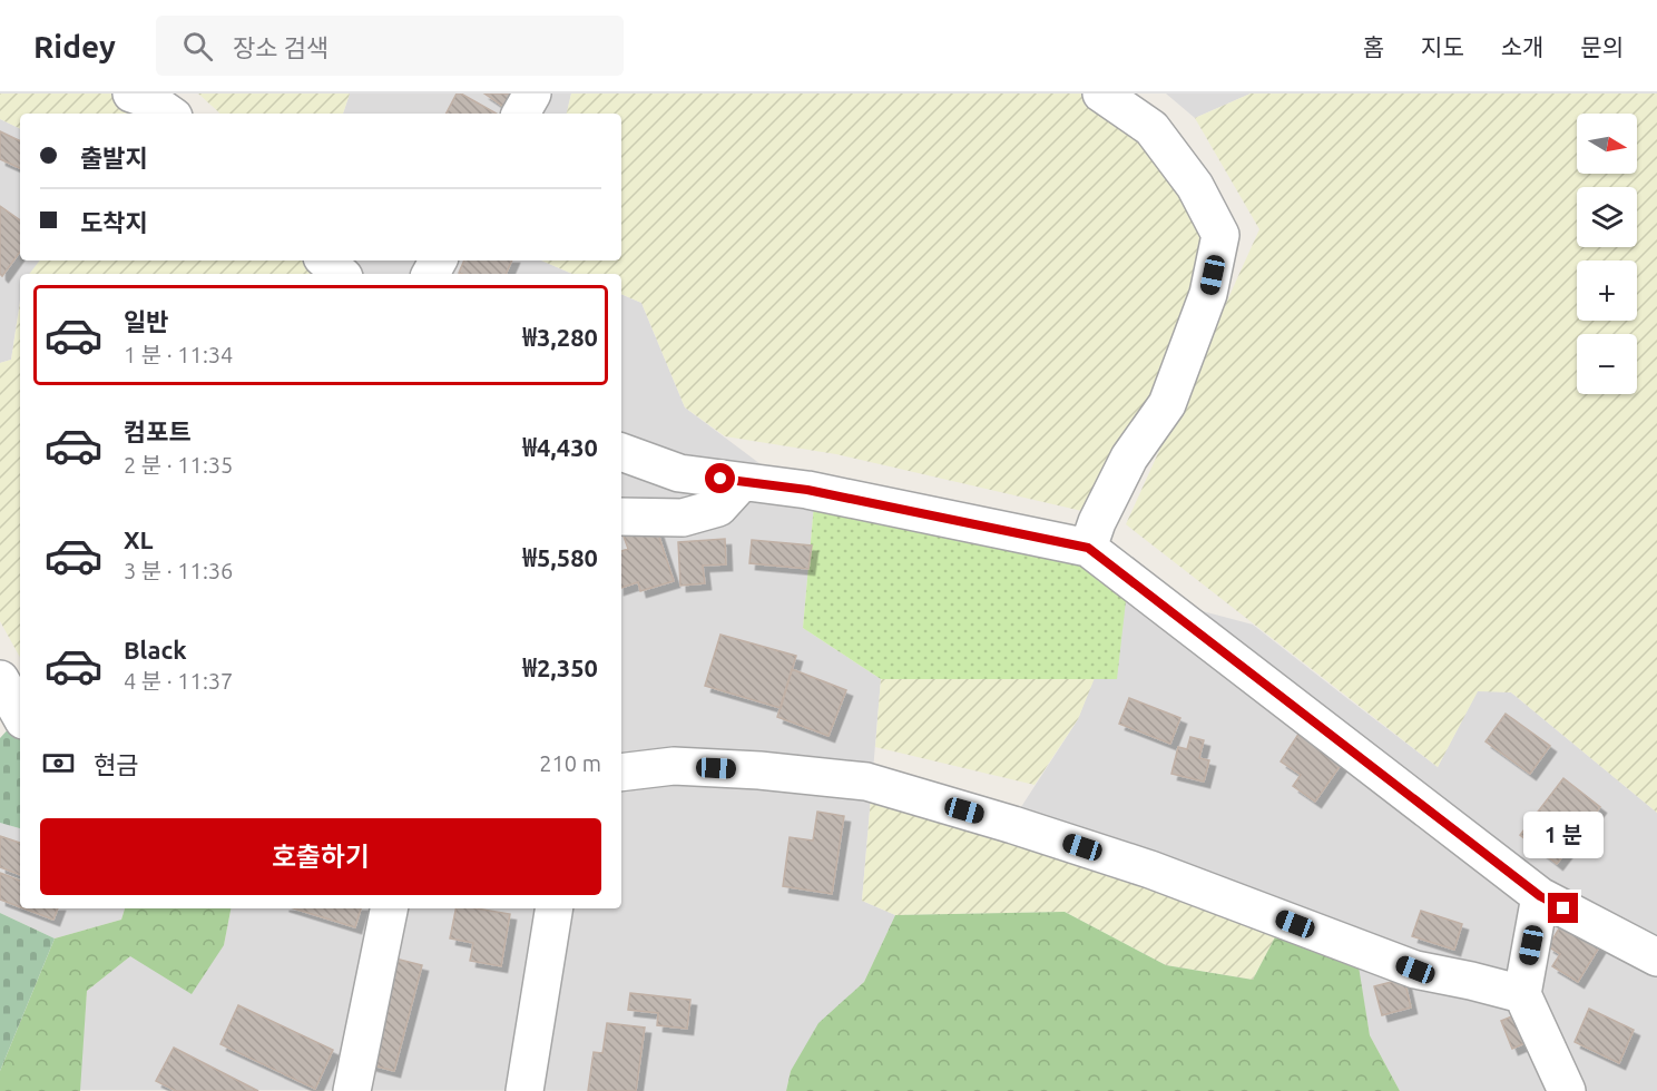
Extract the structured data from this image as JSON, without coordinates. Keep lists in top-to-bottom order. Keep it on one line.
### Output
{"north":"right","page":{"header":"Ridey","search":"장소 검색","nav":["홈","지도","소개","문의"],"map_buttons":["+","−"],"banner":["출발지","도착지"],"list":[{"name":"일반","note":"1 분 · 11:34","value":"₩3,280"},{"name":"컴포트","note":"2 분 · 11:35","value":"₩4,430"},{"name":"XL","note":"3 분 · 11:36","value":"₩5,580"},{"name":"Black","note":"4 분 · 11:37","value":"₩2,350"}],"pay":["현금","210 m"],"buttons":"호출하기","bubble":"1 분"}}
